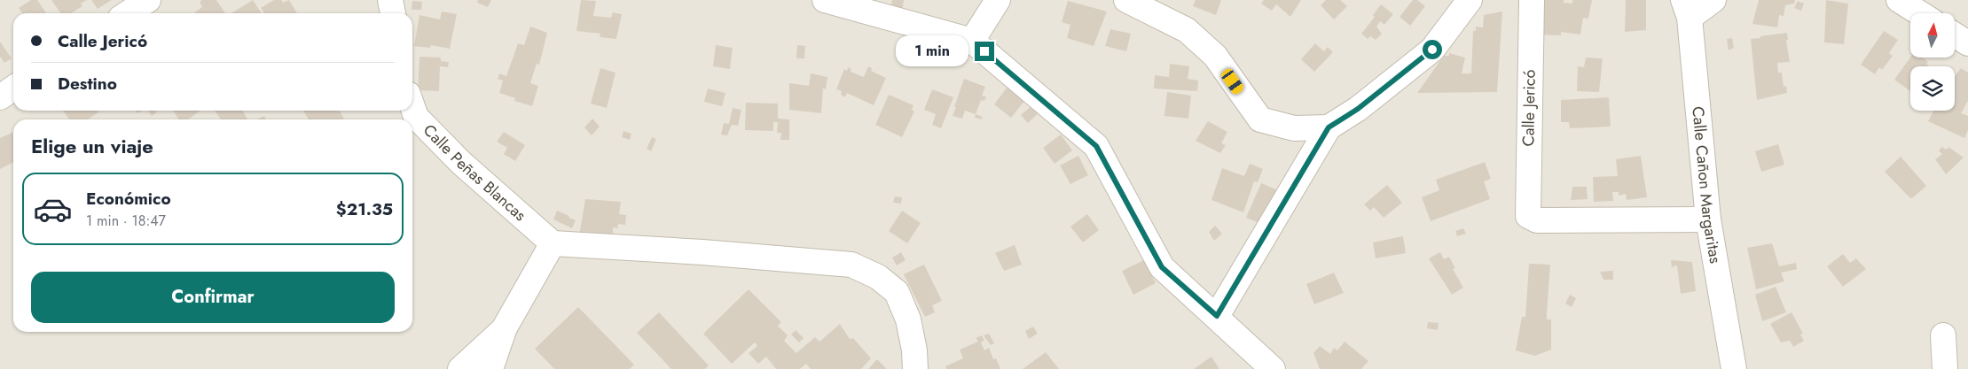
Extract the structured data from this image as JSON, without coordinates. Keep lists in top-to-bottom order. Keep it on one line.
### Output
{"streets":{"street":["Calle Jericó","Calle Peñas Blancas","Calle Cañon Margaritas"]},"crossings":[["Calle Jericó","Calle Cañon Margaritas"]],"north":"top","page":{"banner":["Calle Jericó","Destino"],"bubble":"1 min","heading":"Elige un viaje","list":[{"name":"Económico","note":"1 min · 18:47","value":"$21.35"}],"buttons":"Confirmar"}}
